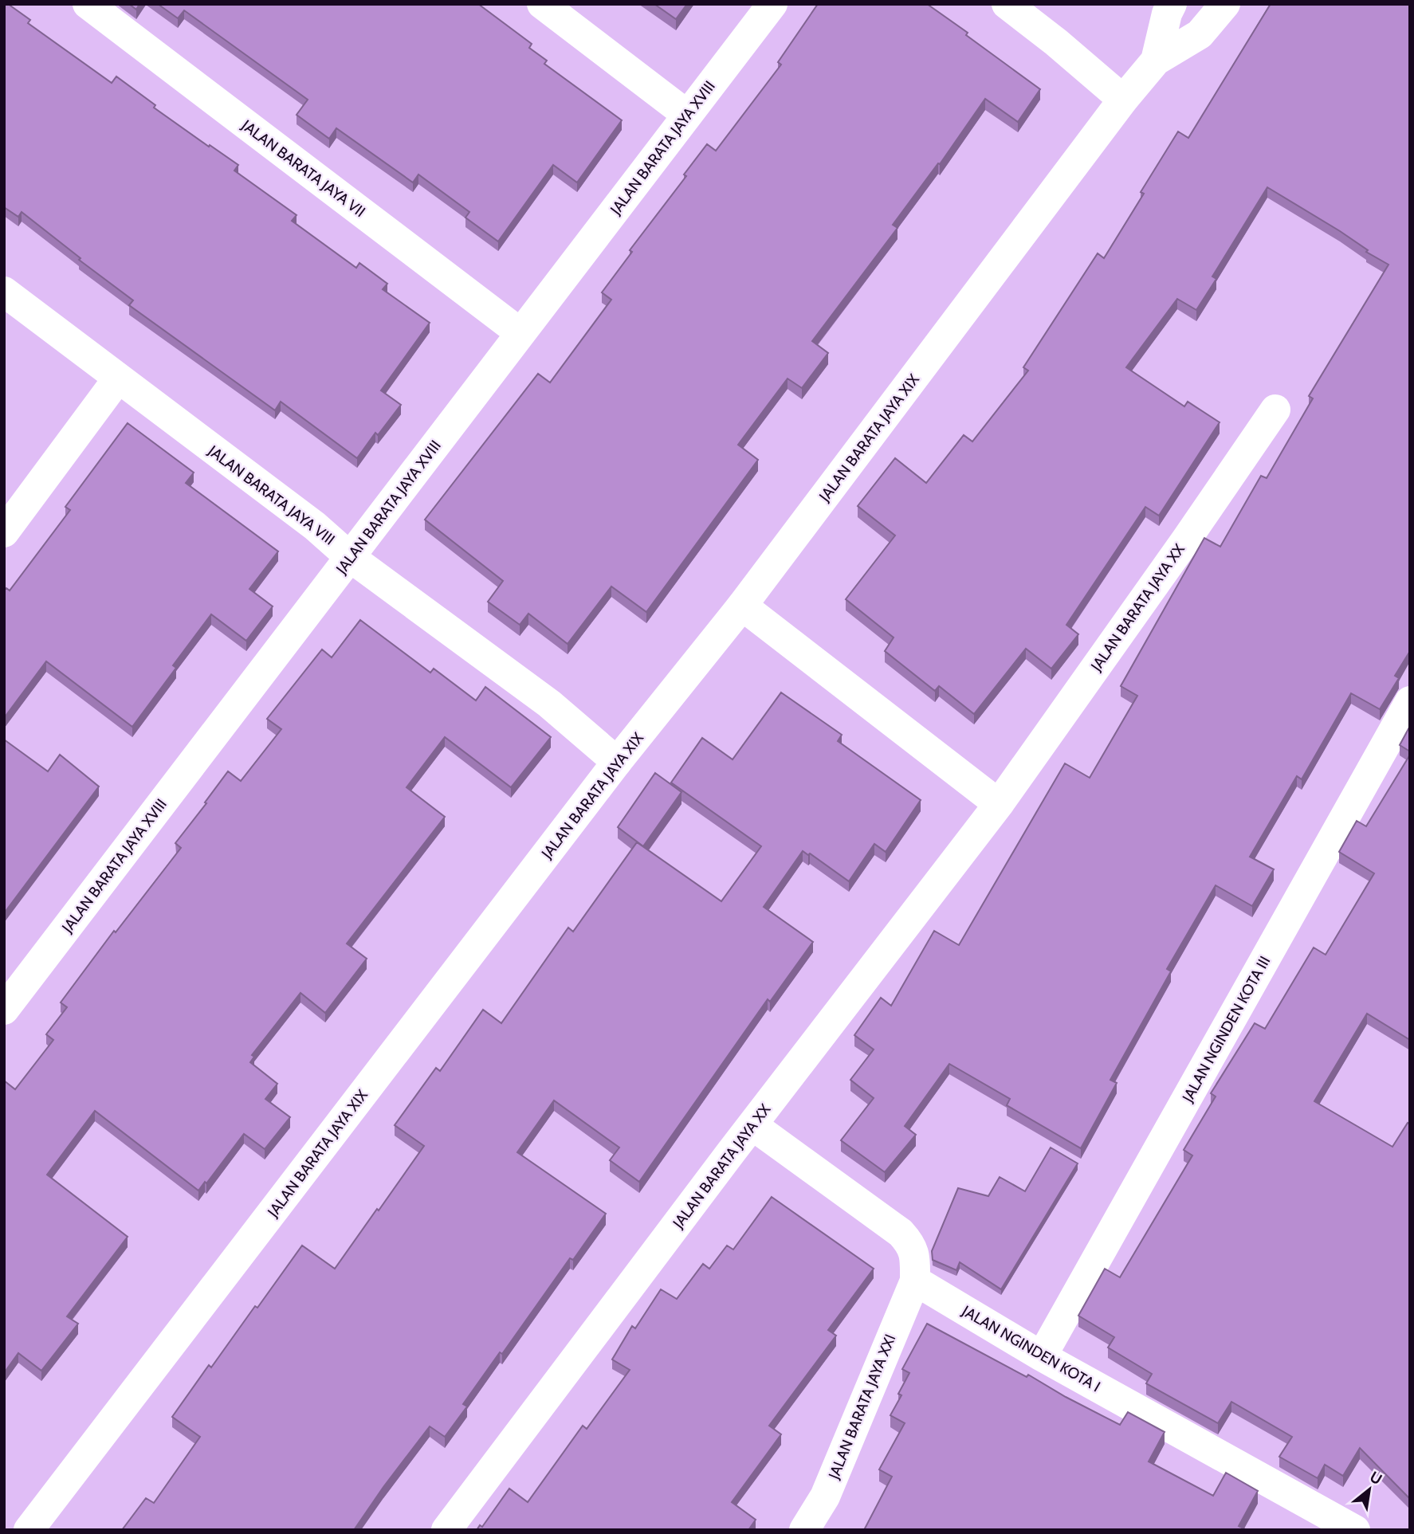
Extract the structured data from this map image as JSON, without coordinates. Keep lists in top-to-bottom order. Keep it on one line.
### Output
{"streets":{"street":["JALAN BARATA JAYA XVIII","JALAN BARATA JAYA VII","JALAN BARATA JAYA XIX","JALAN BARATA JAYA VIII","JALAN BARATA JAYA XX","JALAN NGINDEN KOTA III","JALAN NGINDEN KOTA I","JALAN BARATA JAYA XXI"]},"crossings":[["JALAN BARATA JAYA XVIII","JALAN BARATA JAYA VII"],["JALAN BARATA JAYA XVIII","JALAN BARATA JAYA VIII"],["JALAN BARATA JAYA XIX","JALAN BARATA JAYA VIII"],["JALAN NGINDEN KOTA III","JALAN NGINDEN KOTA I"],["JALAN NGINDEN KOTA I","JALAN BARATA JAYA XXI"]],"north":"top right"}
